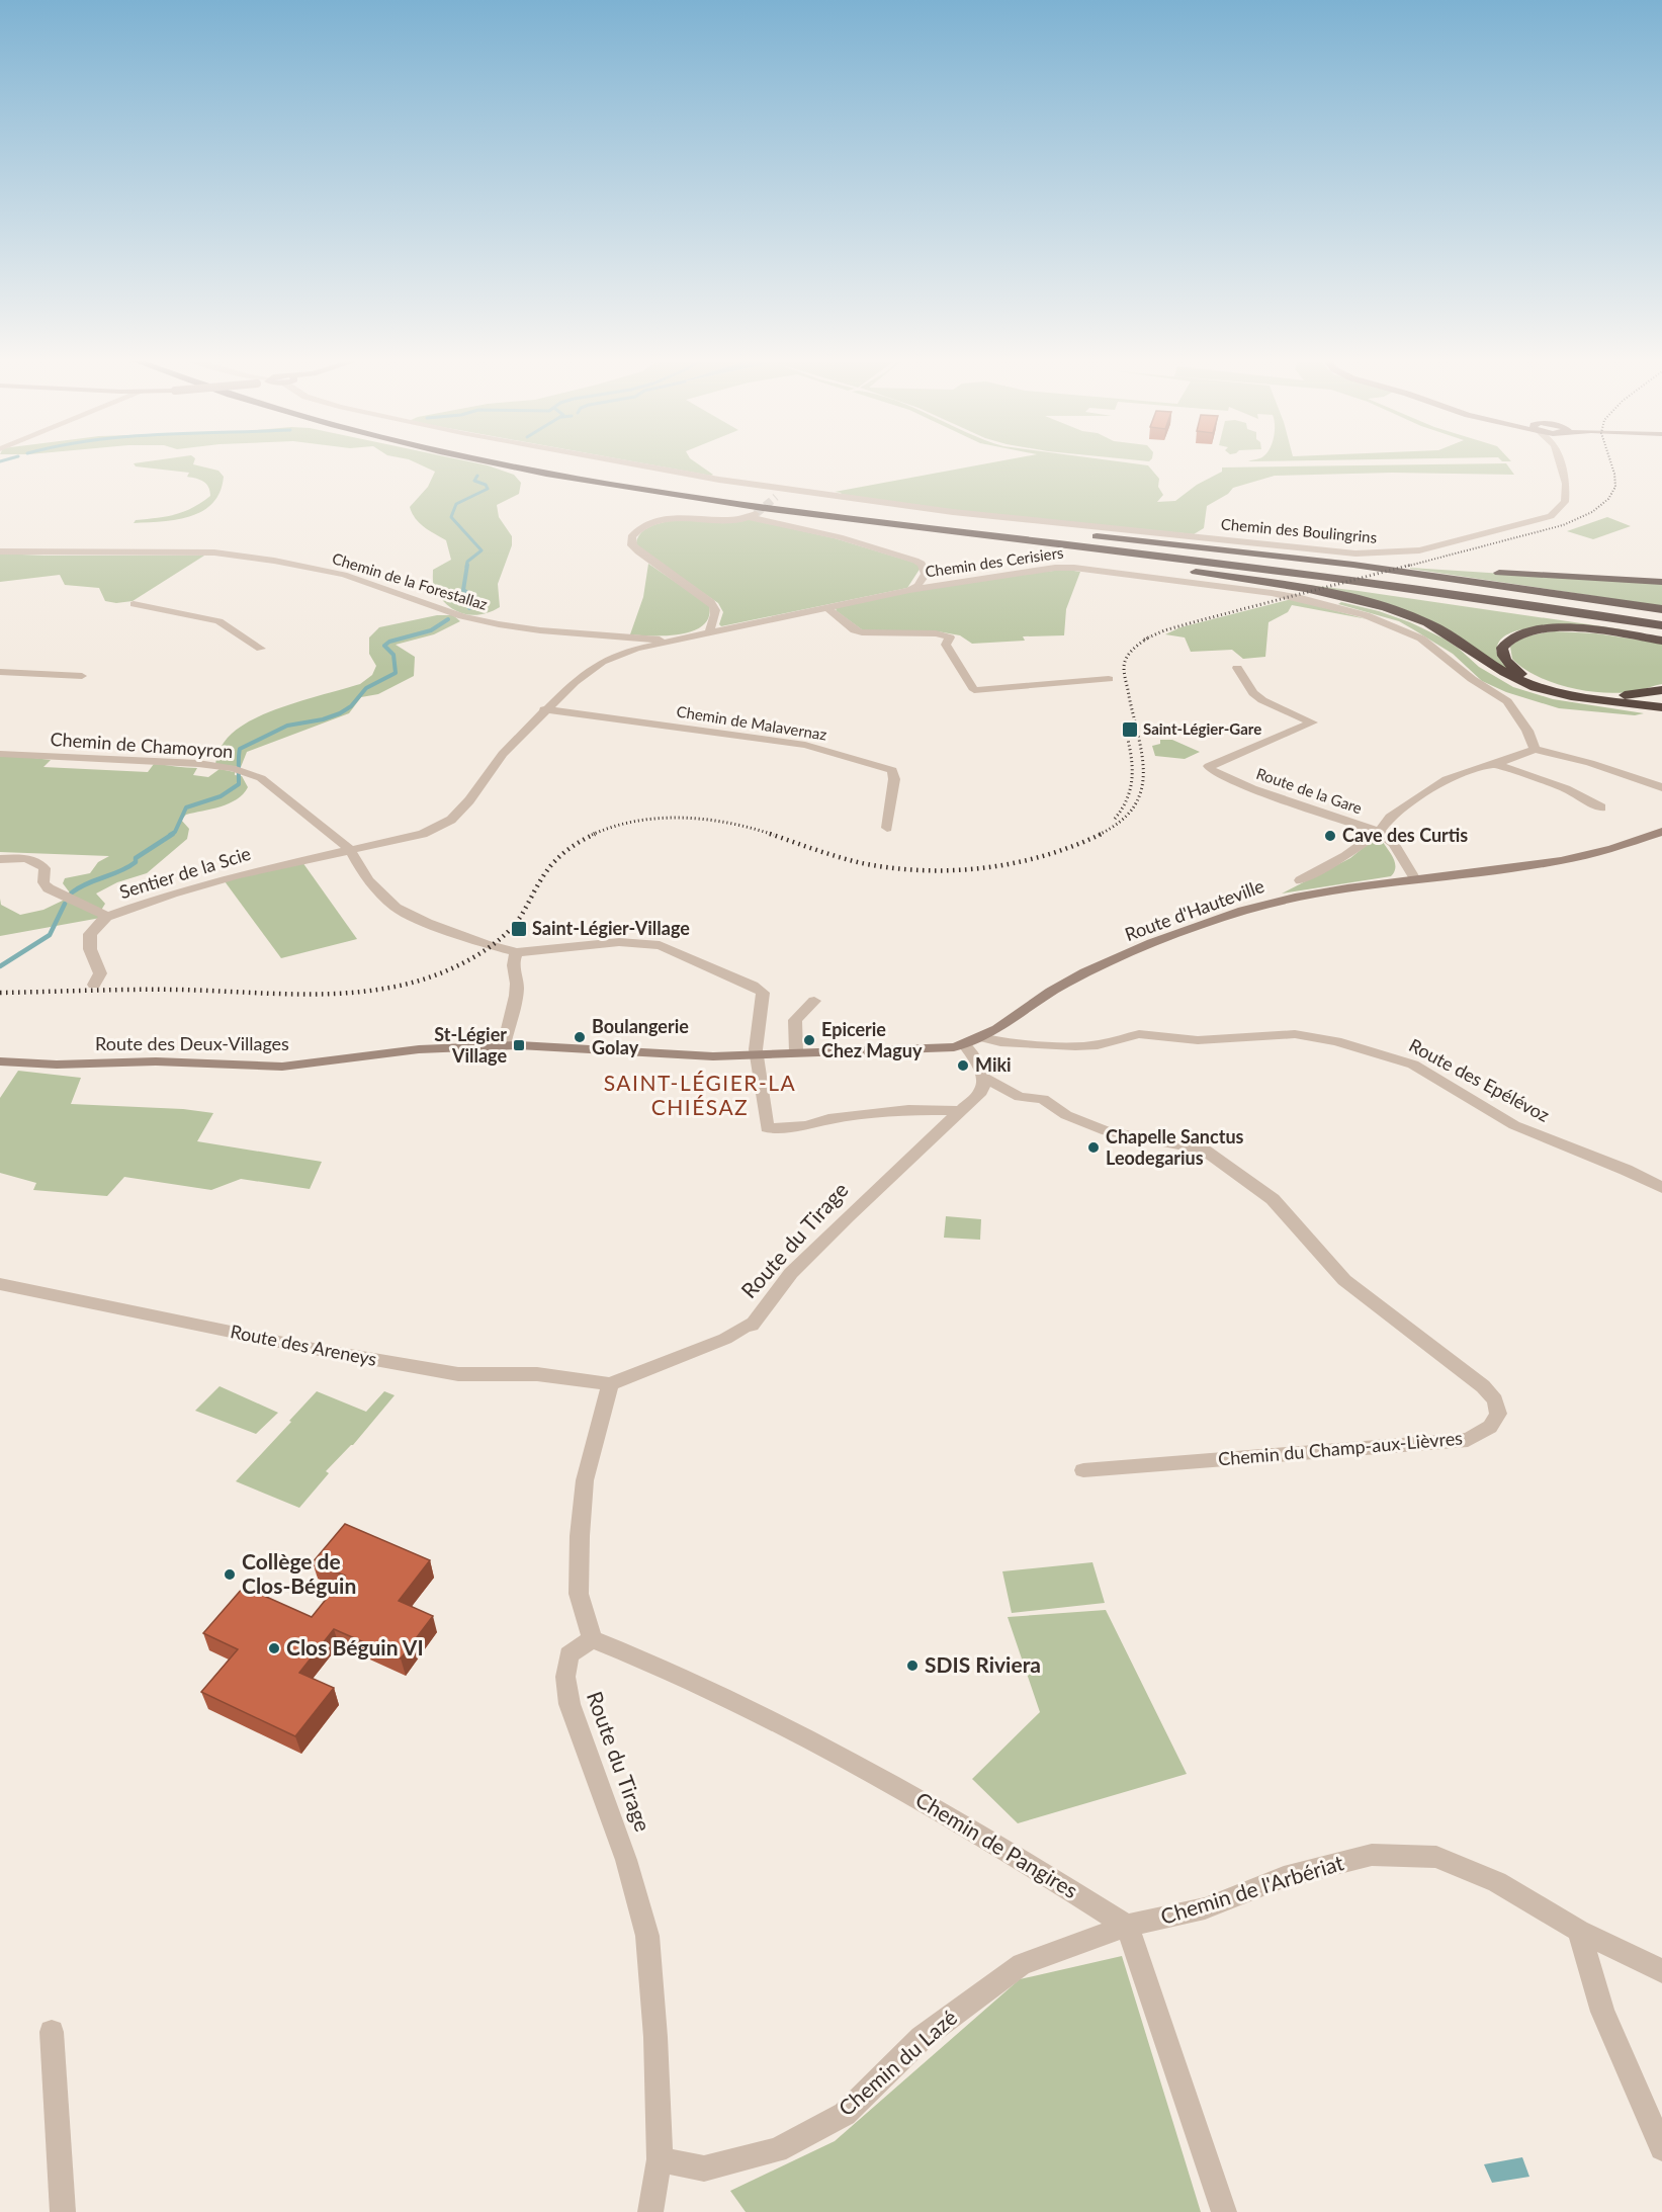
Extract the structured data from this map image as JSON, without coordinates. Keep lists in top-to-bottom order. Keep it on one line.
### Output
{"streets":{"main road":["Route d'Hauteville","Route des Deux-Villages"],"street":["Chemin des Boulingrins","Chemin des Cerisiers","Chemin de la Forestallaz","Chemin de Malavernaz","Chemin de Chamoyron","Route de la Gare","Sentier de la Scie","Route des Epélévoz","Route du Tirage","Route des Areneys","Chemin du Champ-aux-Lièvres","Chemin de Pangires","Chemin de l'Arbériat","Chemin du Lazé"]},"crossings":[["Chemin des Cerisiers","Chemin de la Forestallaz"],["Chemin des Cerisiers","Chemin de Malavernaz"],["Chemin des Cerisiers","Chemin de Chamoyron"],["Chemin des Cerisiers","Sentier de la Scie"],["Chemin de Chamoyron","Sentier de la Scie"],["Chemin de Chamoyron","Route des Deux-Villages"],["Route de la Gare","Route d'Hauteville"],["Route d'Hauteville","Route des Deux-Villages"],["Route d'Hauteville","Route des Epélévoz"],["Route des Deux-Villages","Route des Epélévoz"],["Route du Tirage","Route des Areneys"],["Route du Tirage","Chemin du Champ-aux-Lièvres"],["Route du Tirage","Chemin de Pangires"],["Route du Tirage","Chemin du Lazé"],["Chemin de Pangires","Chemin de l'Arbériat"],["Chemin de Pangires","Chemin du Lazé"],["Chemin de l'Arbériat","Chemin du Lazé"]],"districts":["SAINT-LÉGIER-LA CHIÉSAZ"],"places":{"transit":["Saint-Légier-Gare","Saint-Légier-Village","St-Légier Village"],"other":["Cave des Curtis","Boulangerie Golay","Epicerie Chez Maguy","Miki","Chapelle Sanctus Leodegarius","Collège de Clos-Béguin","Clos Béguin VI","SDIS Riviera"]}}
